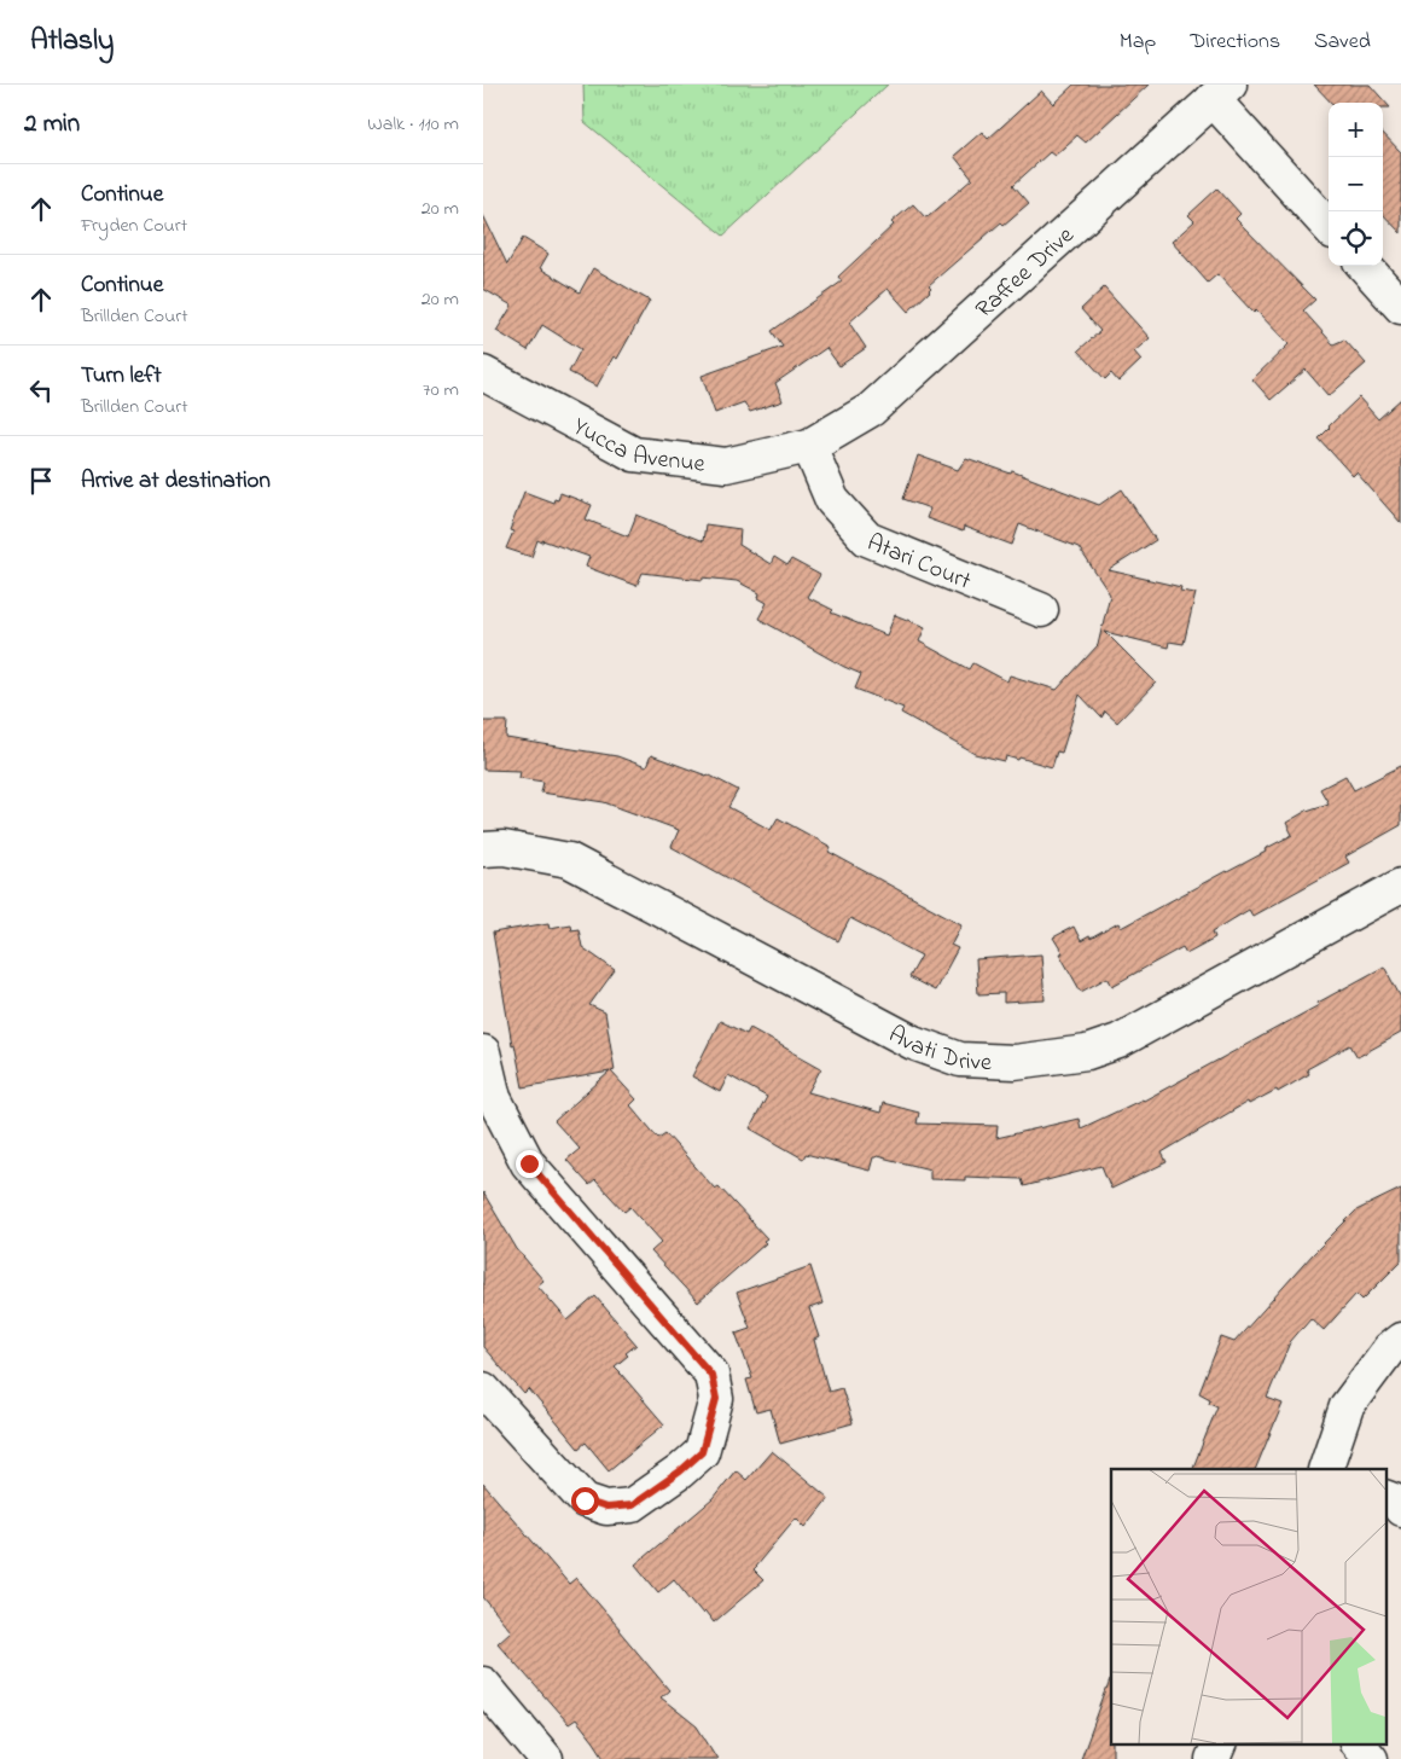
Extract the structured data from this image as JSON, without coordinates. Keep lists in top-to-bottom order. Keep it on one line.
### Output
{"streets":{"street":["Raffee Drive","Yucca Avenue","Atari Court","Avati Drive"]},"crossings":[["Raffee Drive","Yucca Avenue"],["Raffee Drive","Atari Court"],["Yucca Avenue","Atari Court"]],"page":{"header":"Atlasly","nav":["Map","Directions","Saved"],"heading":["2 min","Walk · 110 m"],"map_buttons":["+","−"],"list":[["Continue","Fryden Court","20 m"],["Continue","Brillden Court","20 m"],["Turn left","Brillden Court","70 m"],"Arrive at destination"]}}
